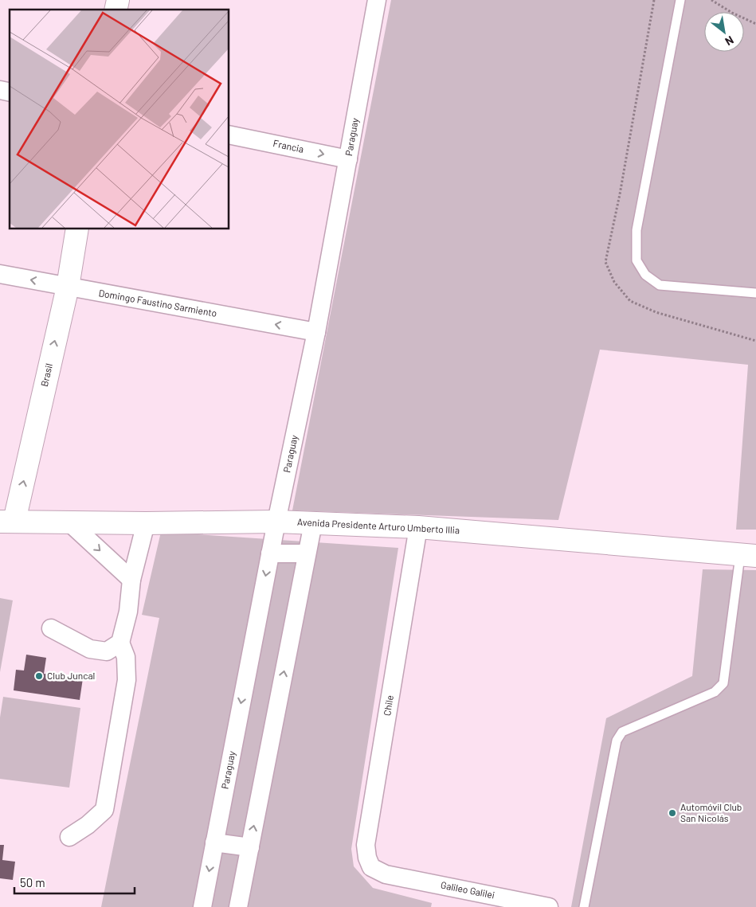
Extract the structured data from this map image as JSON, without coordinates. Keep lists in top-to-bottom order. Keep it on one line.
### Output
{"streets":{"main road":["Brasil","Avenida Presidente Arturo Umberto Illia"],"street":["Paraguay","Francia","Domingo Faustino Sarmiento","Chile","Galileo Galilei"]},"crossings":[["Paraguay","Francia"],["Paraguay","Domingo Faustino Sarmiento"],["Paraguay","Avenida Presidente Arturo Umberto Illia"],["Domingo Faustino Sarmiento","Brasil"],["Brasil","Avenida Presidente Arturo Umberto Illia"],["Avenida Presidente Arturo Umberto Illia","Chile"],["Chile","Galileo Galilei"]],"one_way":["Francia","Domingo Faustino Sarmiento","Brasil"],"places":["Club Juncal","Automóvil Club San Nicolás"],"scale_bar":"50 m","north":"bottom right"}
